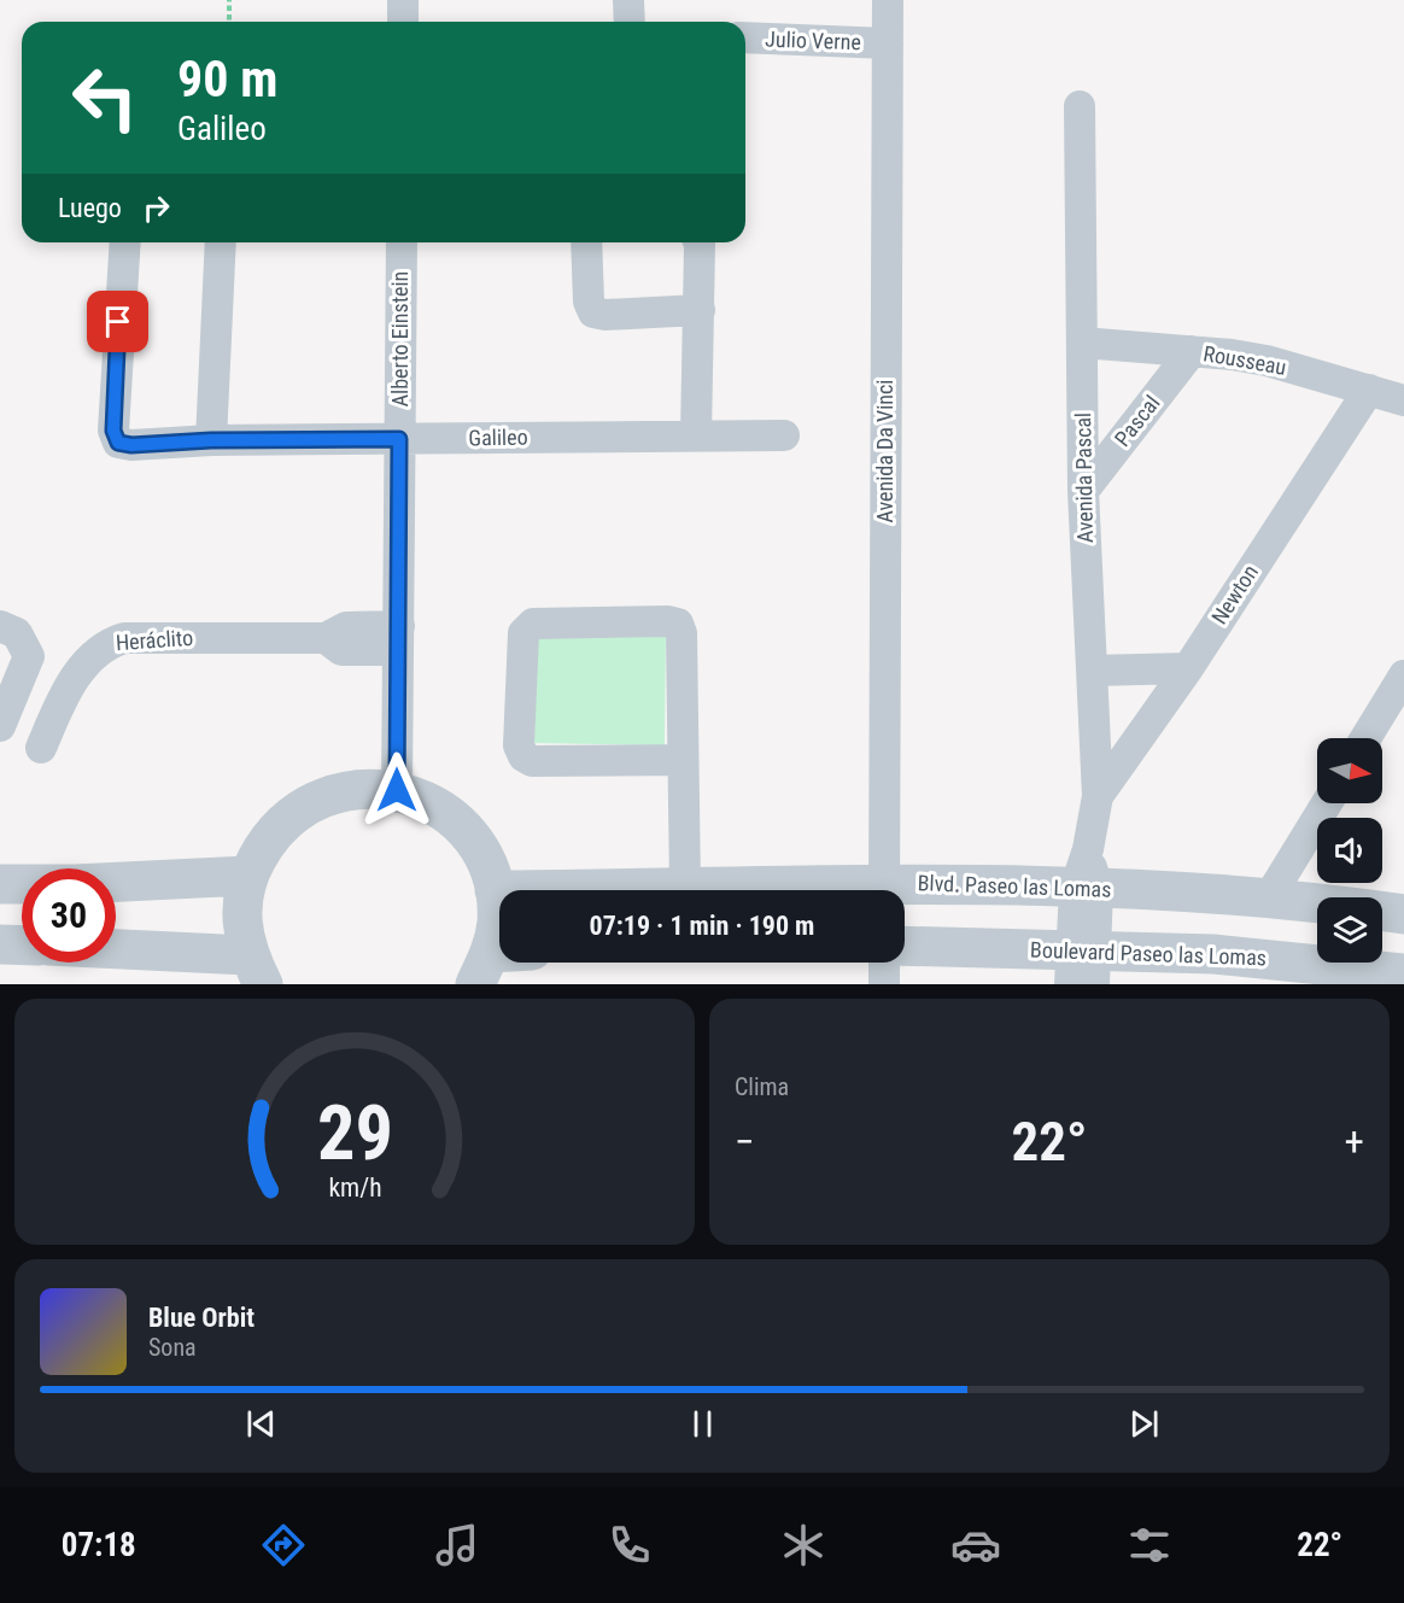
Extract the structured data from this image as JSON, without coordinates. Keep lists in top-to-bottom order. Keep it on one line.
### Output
{"streets":{"street":["Julio Verne","Alberto Einstein","Rousseau","Pascal","Galileo","Avenida Da Vinci","Avenida Pascal","Newton","Heráclito","Blvd. Paseo las Lomas","Boulevard Paseo las Lomas"]},"crossings":[["Julio Verne","Avenida Da Vinci"],["Alberto Einstein","Galileo"],["Alberto Einstein","Heráclito"],["Rousseau","Pascal"],["Rousseau","Avenida Pascal"],["Rousseau","Newton"],["Pascal","Avenida Pascal"],["Avenida Pascal","Newton"],["Avenida Pascal","Blvd. Paseo las Lomas"],["Avenida Pascal","Boulevard Paseo las Lomas"]],"north":"right","page":{"turn":["90 m","Galileo"],"then":"Luego","limit":"30","trip":"07:19 · 1 min · 190 m","tile":"Clima","heat":["−","22°","+"],"song":["Blue Orbit","Sona"],"tabs":["07:18","22°"],"gauge":["29","km/h"]}}
